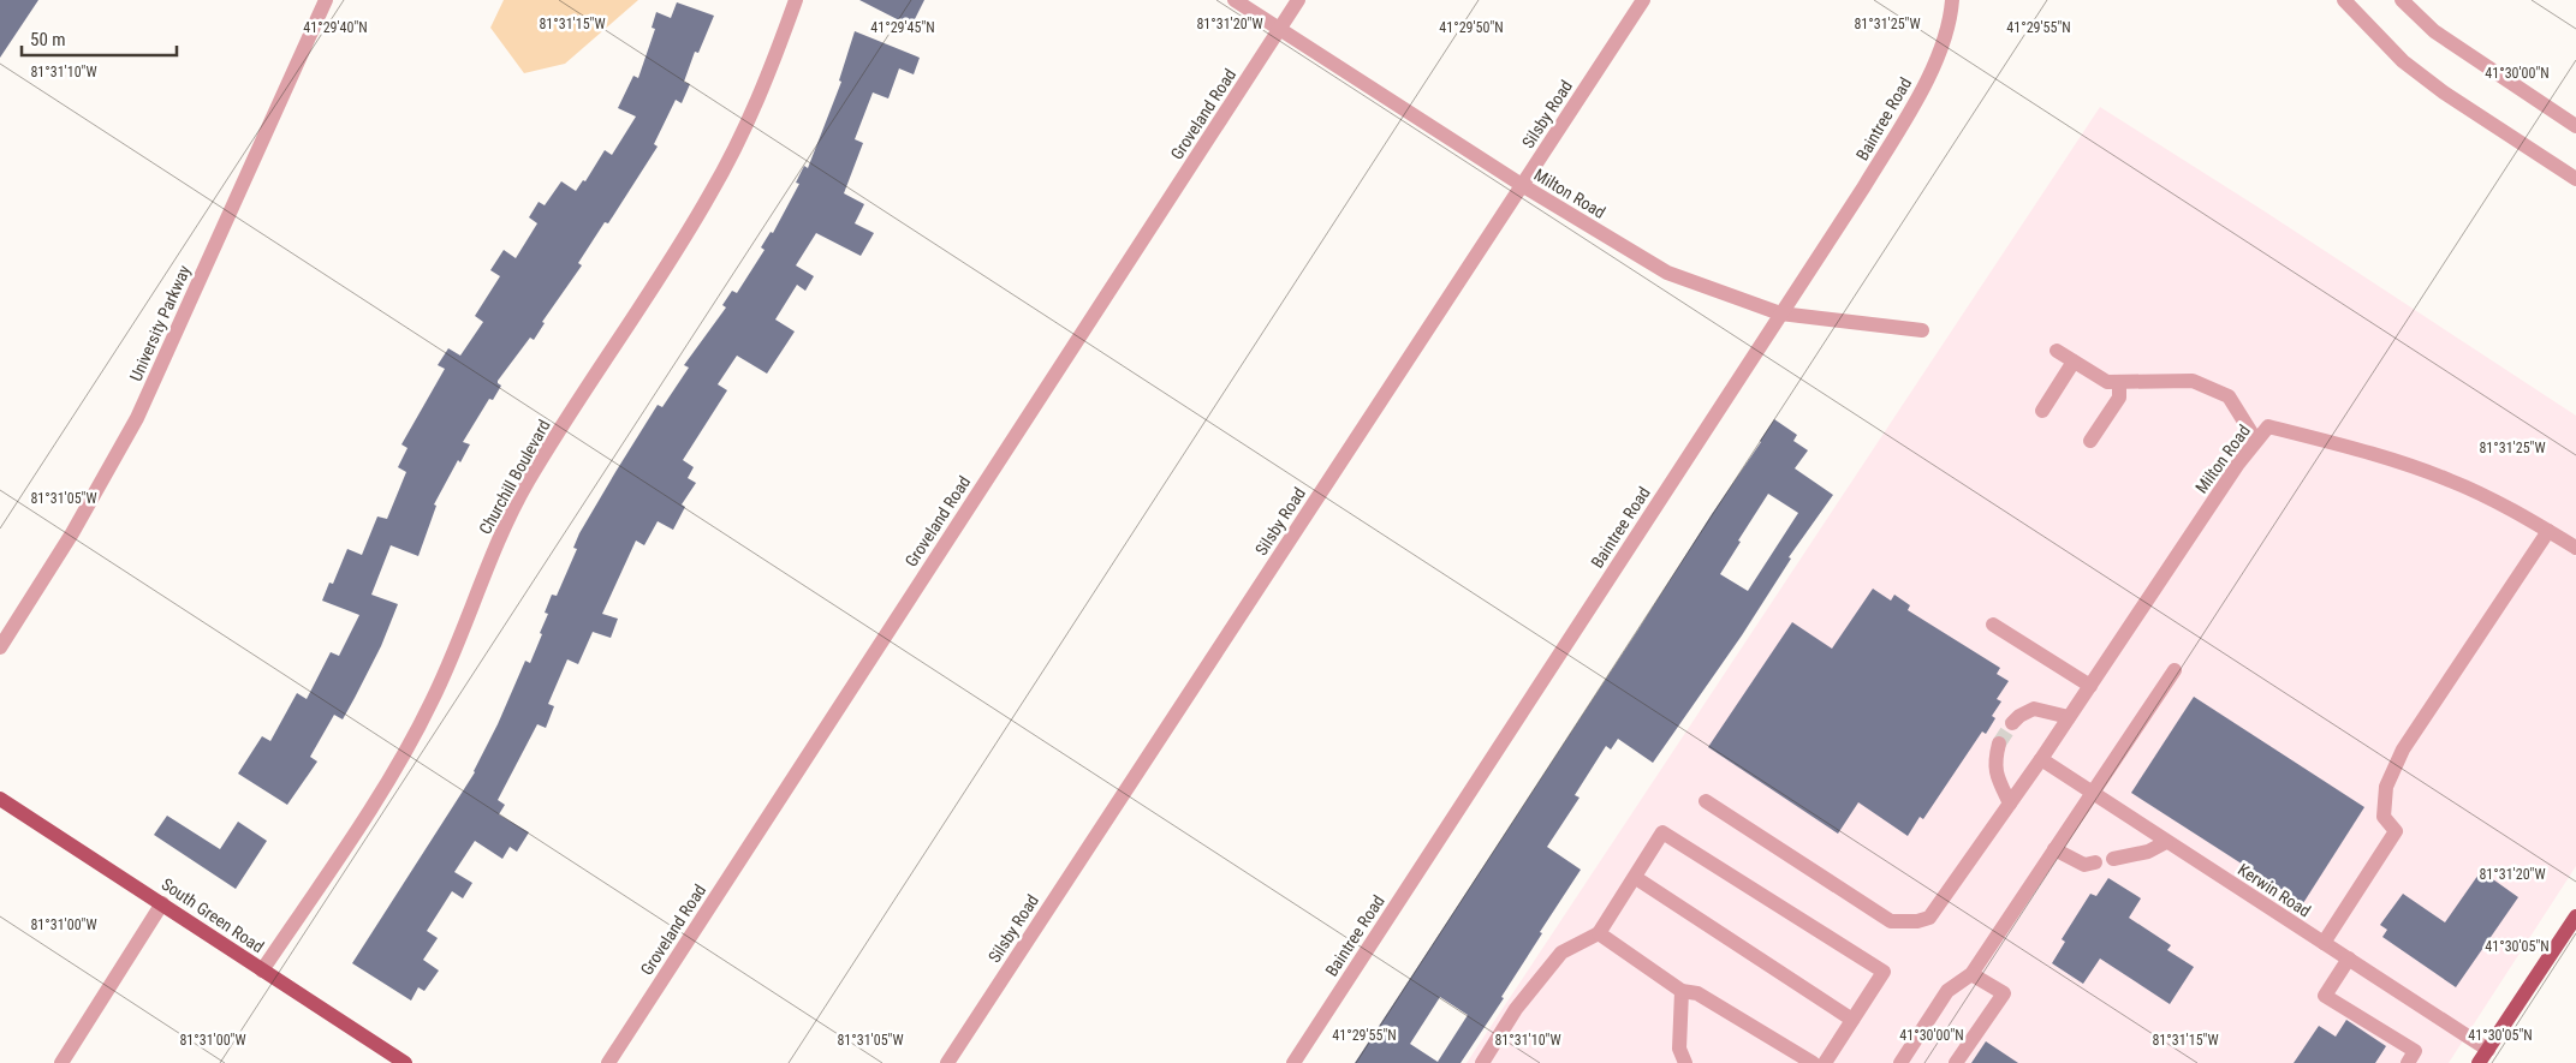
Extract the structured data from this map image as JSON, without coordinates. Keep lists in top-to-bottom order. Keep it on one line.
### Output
{"streets":{"main road":["South Green Road"],"street":["Groveland Road","Silsby Road","Baintree Road","Milton Road","University Parkway","Churchill Boulevard","Kerwin Road"]},"crossings":[["Groveland Road","Milton Road"],["Silsby Road","Milton Road"],["Baintree Road","Milton Road"],["Milton Road","Kerwin Road"],["Churchill Boulevard","South Green Road"]],"scale_bar":"50 m","coordinates":["81°31'15\"W","81°31'20\"W","81°31'25\"W","41°29'40\"N","41°29'45\"N","41°29'50\"N","41°29'55\"N","81°31'10\"W","41°30'00\"N","81°31'05\"W","81°31'00\"W","41°30'05\"N"]}
